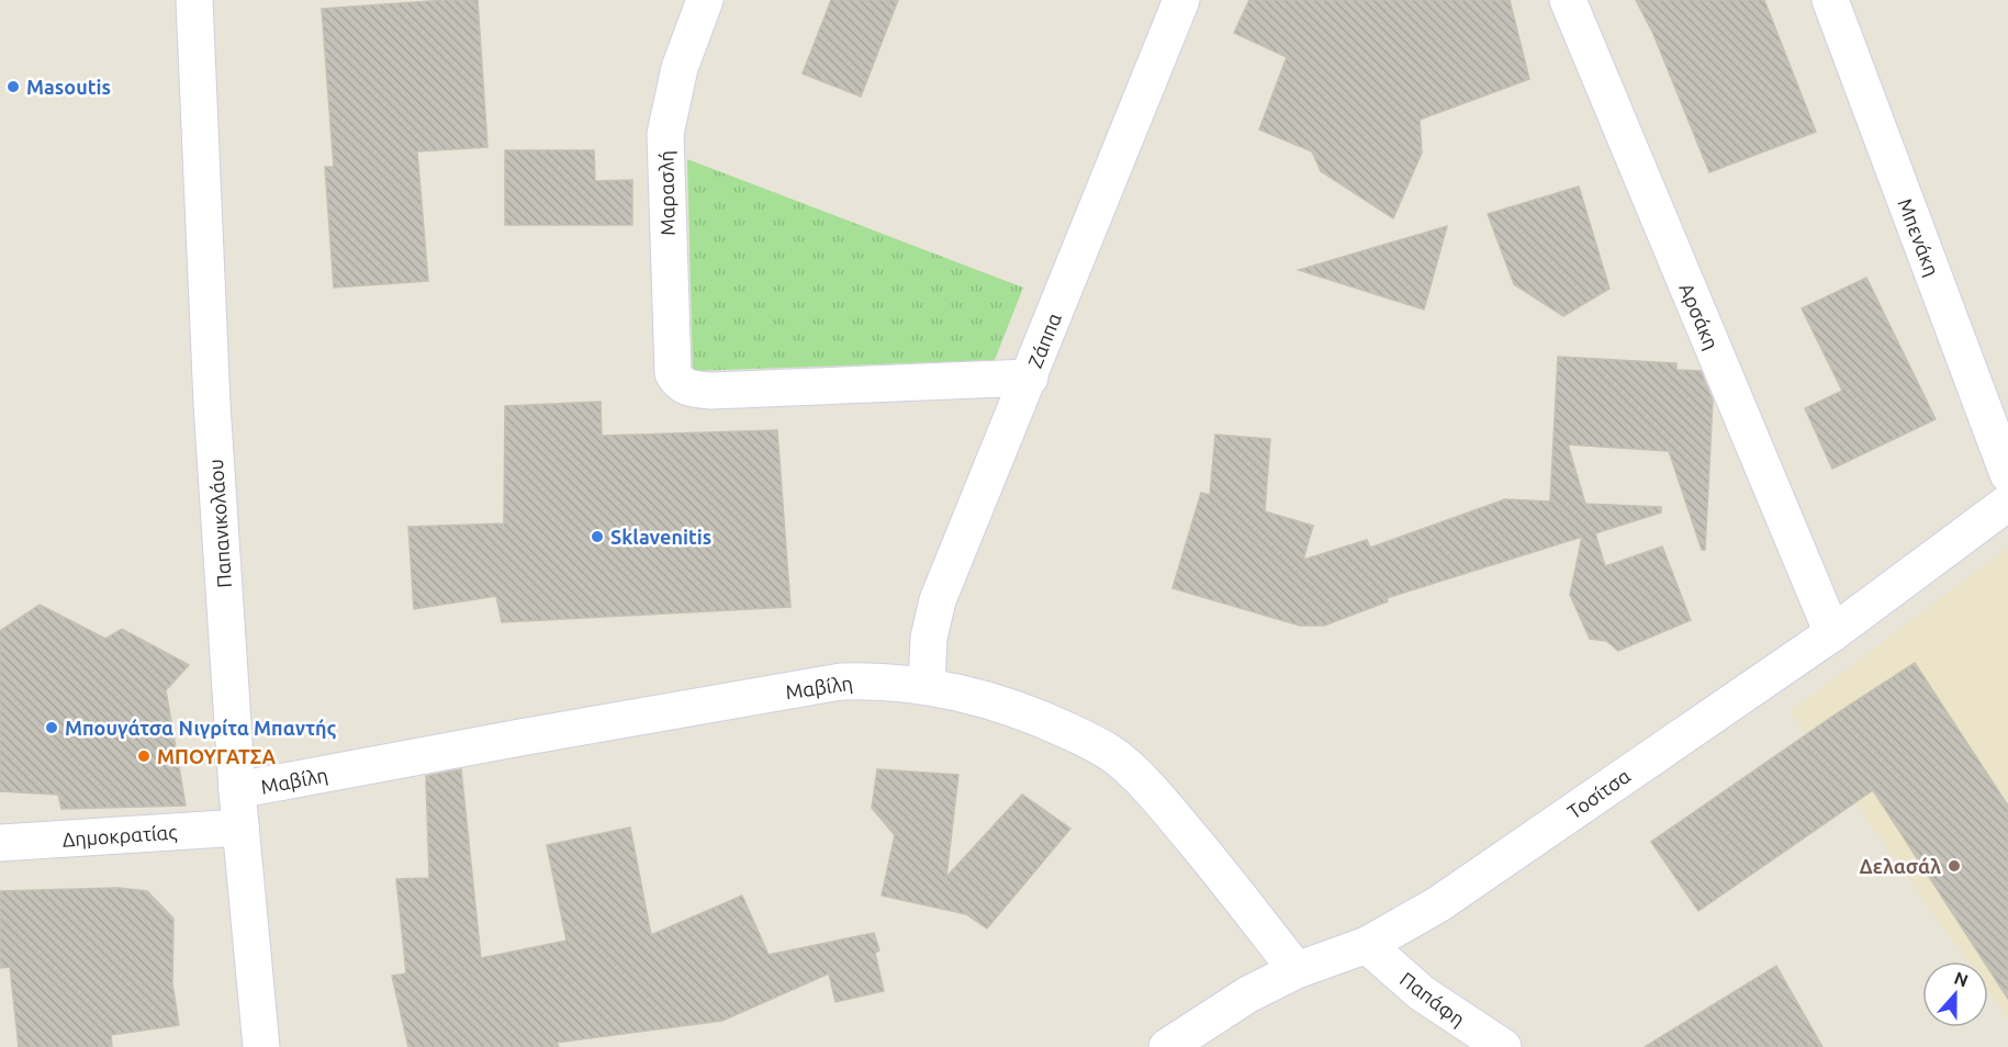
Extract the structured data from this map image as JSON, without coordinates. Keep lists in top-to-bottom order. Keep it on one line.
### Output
{"streets":{"street":["Μαρασλή","Μπενάκη","Αρσάκη","Ζάππα","Παπανικολάου","Μαβίλη","Τοσίτσα","Δημοκρατίας","Παπάφη"]},"crossings":[["Μαρασλή","Ζάππα"],["Αρσάκη","Τοσίτσα"],["Ζάππα","Μαβίλη"],["Παπανικολάου","Μαβίλη"],["Παπανικολάου","Δημοκρατίας"],["Μαβίλη","Τοσίτσα"],["Τοσίτσα","Παπάφη"]],"places":["Masoutis","Sklavenitis","Μπουγάτσα Νιγρίτα Μπαντής","ΜΠΟΥΓΑΤΣΑ","Δελασάλ"],"north":"top"}
